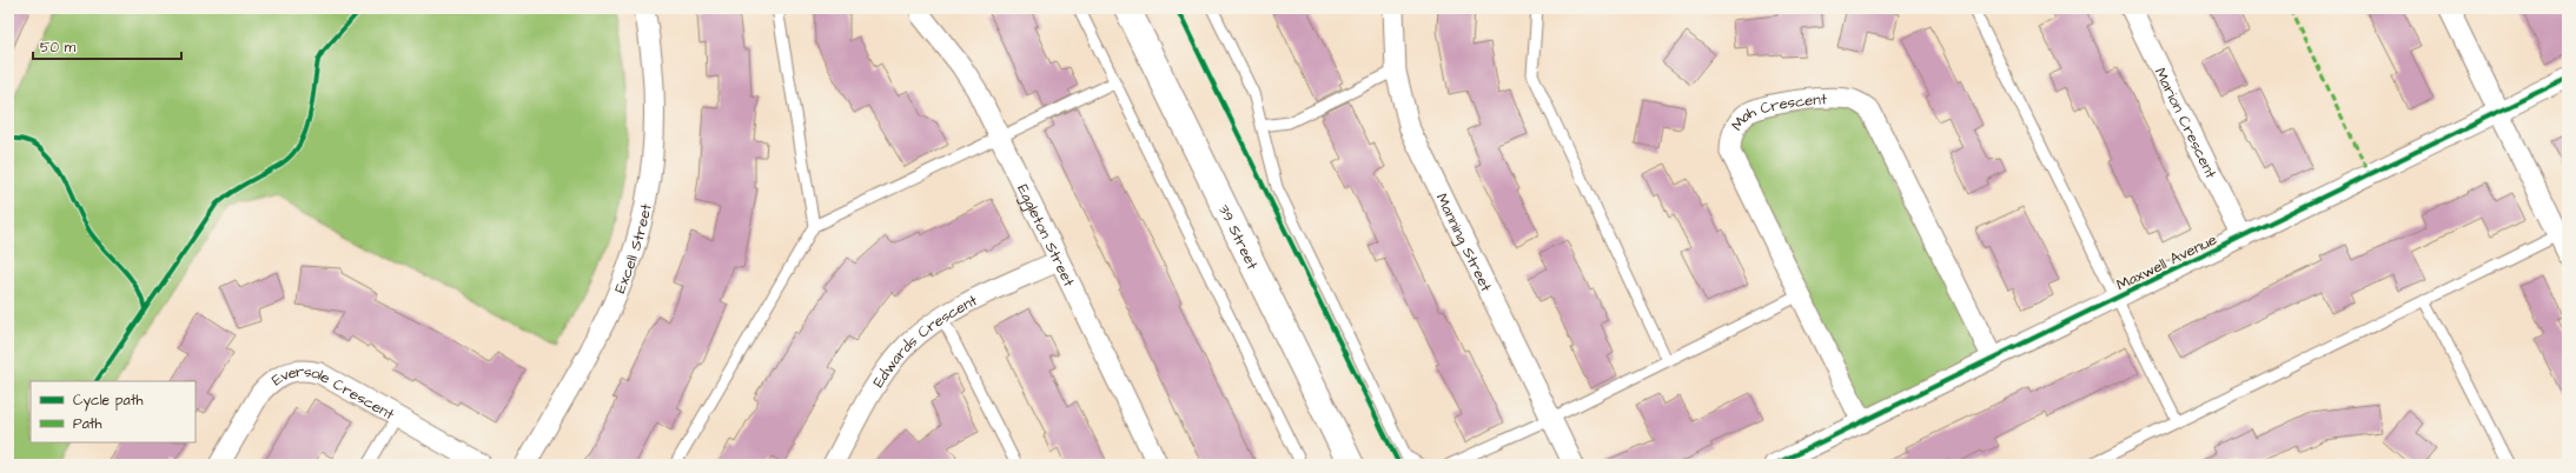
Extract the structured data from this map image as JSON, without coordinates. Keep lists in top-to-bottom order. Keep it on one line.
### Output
{"streets":{"street":["Mah Crescent","Marion Crescent","Eggleton Street","39 Street","Manning Street","Excell Street","Maxwell Avenue","Edwards Crescent","Eversole Crescent"]},"crossings":[["Mah Crescent","Maxwell Avenue"],["Marion Crescent","Maxwell Avenue"],["Eggleton Street","Edwards Crescent"]],"legend":["Cycle path","Path"],"scale_bar":"50 m"}
